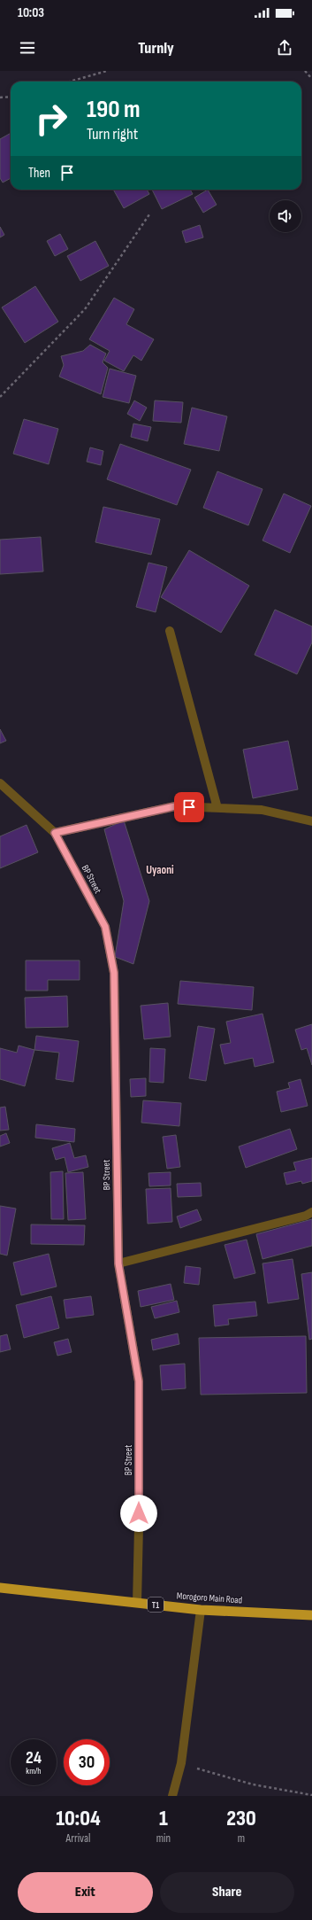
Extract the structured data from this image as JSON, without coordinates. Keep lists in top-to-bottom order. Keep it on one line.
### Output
{"streets":{"highway":["Morogoro Main Road","T1"],"street":["BP Street"]},"crossings":[["BP Street","Morogoro Main Road"]],"districts":["Uyaoni"],"page":{"status":"10:03","header":"Turnly","turn":["190 m","Turn right"],"then":"Then","speed":"24 km/h","limit":"30","eta":["10:04","Arrival","1","min","230","m"],"buttons":["Exit","Share"]}}
